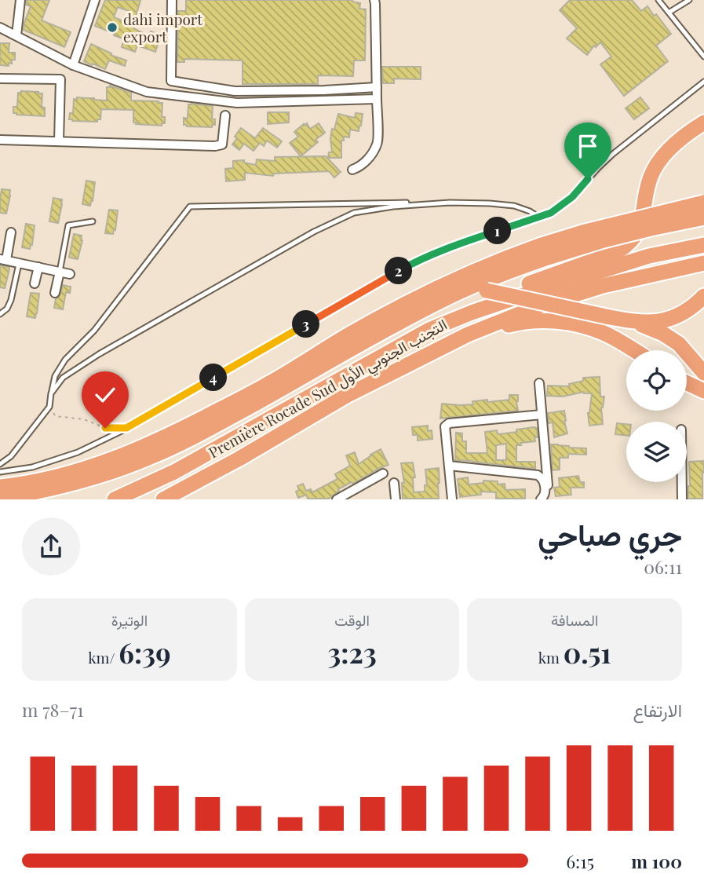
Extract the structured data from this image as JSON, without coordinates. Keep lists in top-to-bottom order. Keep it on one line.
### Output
{"streets":{"highway":["Première Rocade Sud التجنب الجنوبي الأول"]},"places":["dahi import export"],"page":{"pins":["1","2","3","4"],"heading":["جري صباحي","06:11"],"stats":[["المسافة","0.51 km"],["الوقت","3:23"],["الوتيرة","6:39 /km"]],"chart":["الارتفاع","71–78 m"],"list":[{"name":"100 m","note":"6:15"}]}}
